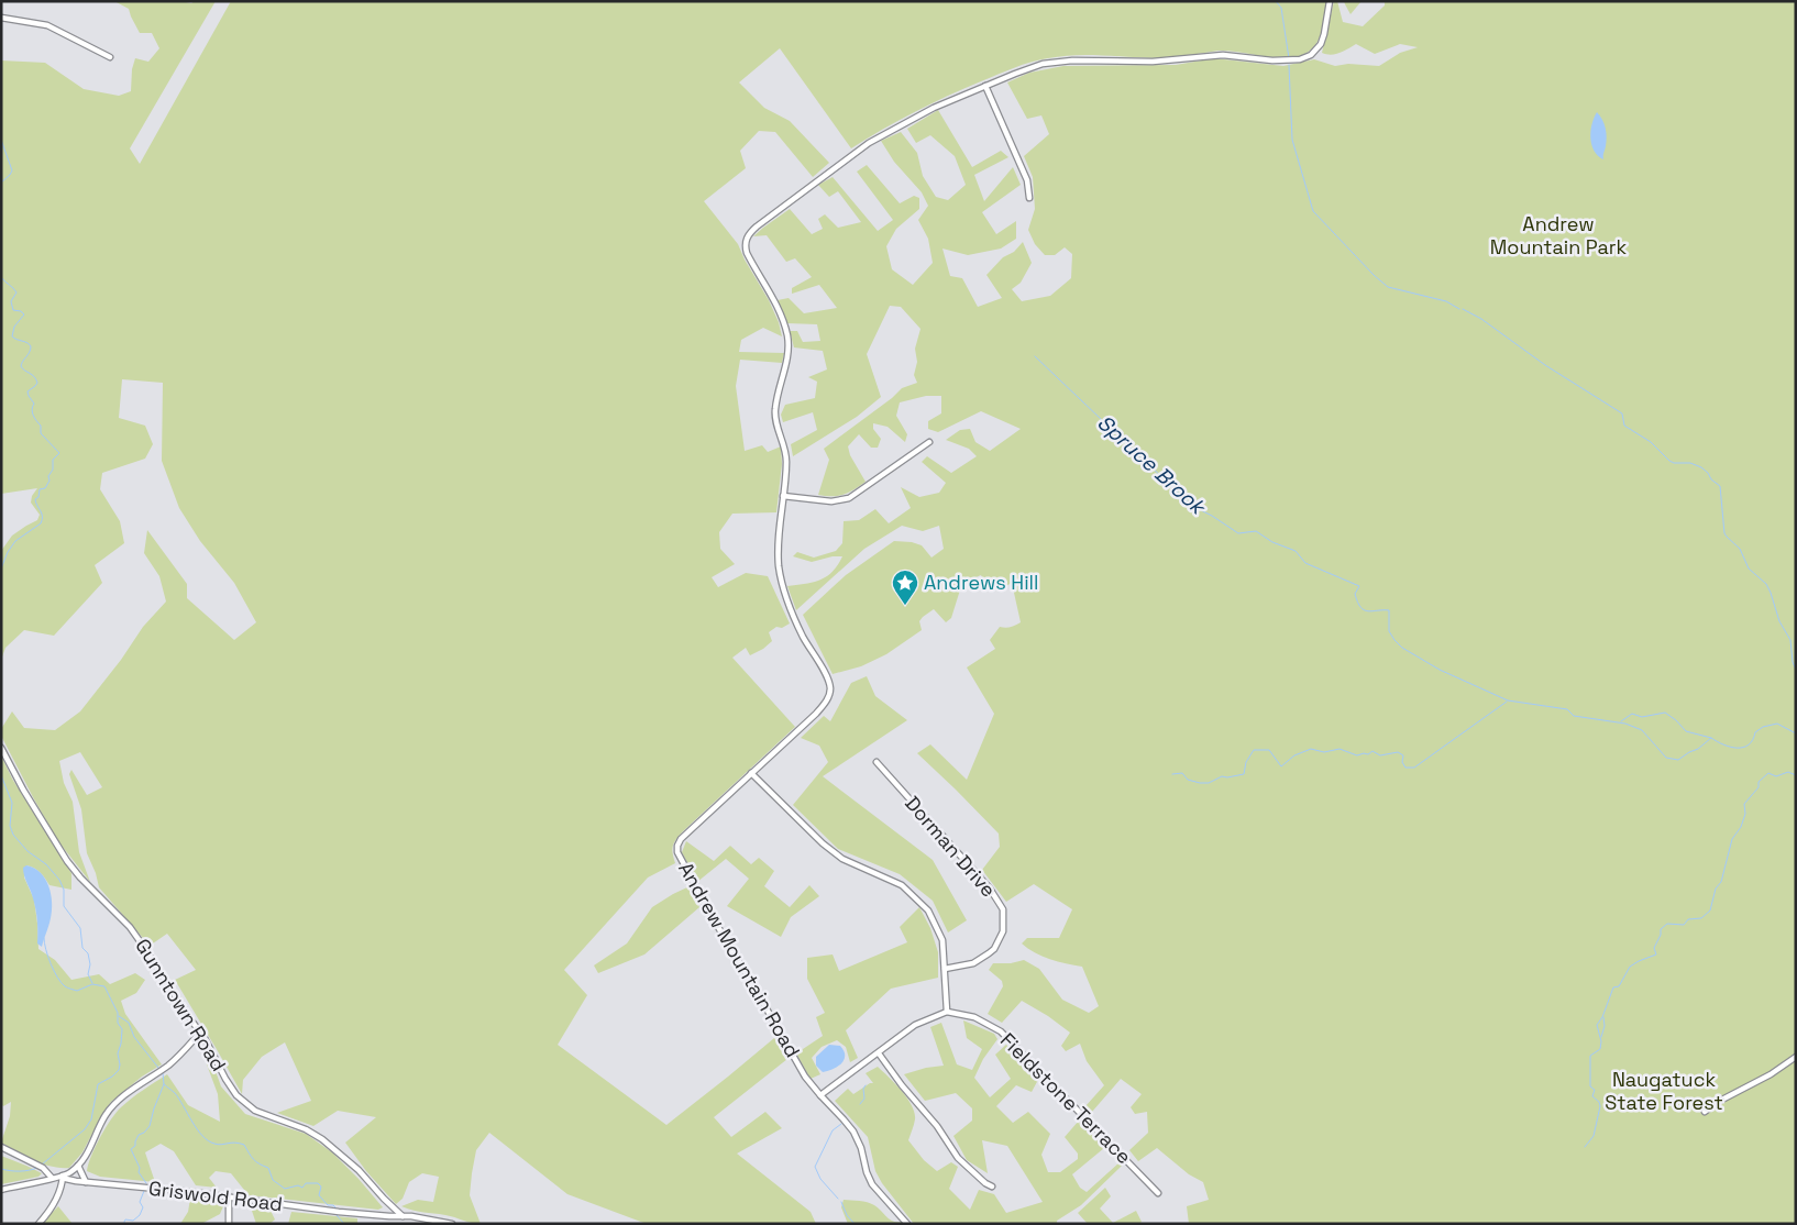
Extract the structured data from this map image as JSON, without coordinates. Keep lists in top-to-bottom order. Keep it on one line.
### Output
{"streets":{"street":["Dorman Drive","Andrew Mountain Road","Gunntown Road","Fieldstone Terrace","Griswold Road"]},"crossings":[["Gunntown Road","Griswold Road"]],"water":["Spruce Brook"],"parks":["Andrew Mountain Park","Naugatuck State Forest"],"places":{"place":["Andrews Hill"]}}
